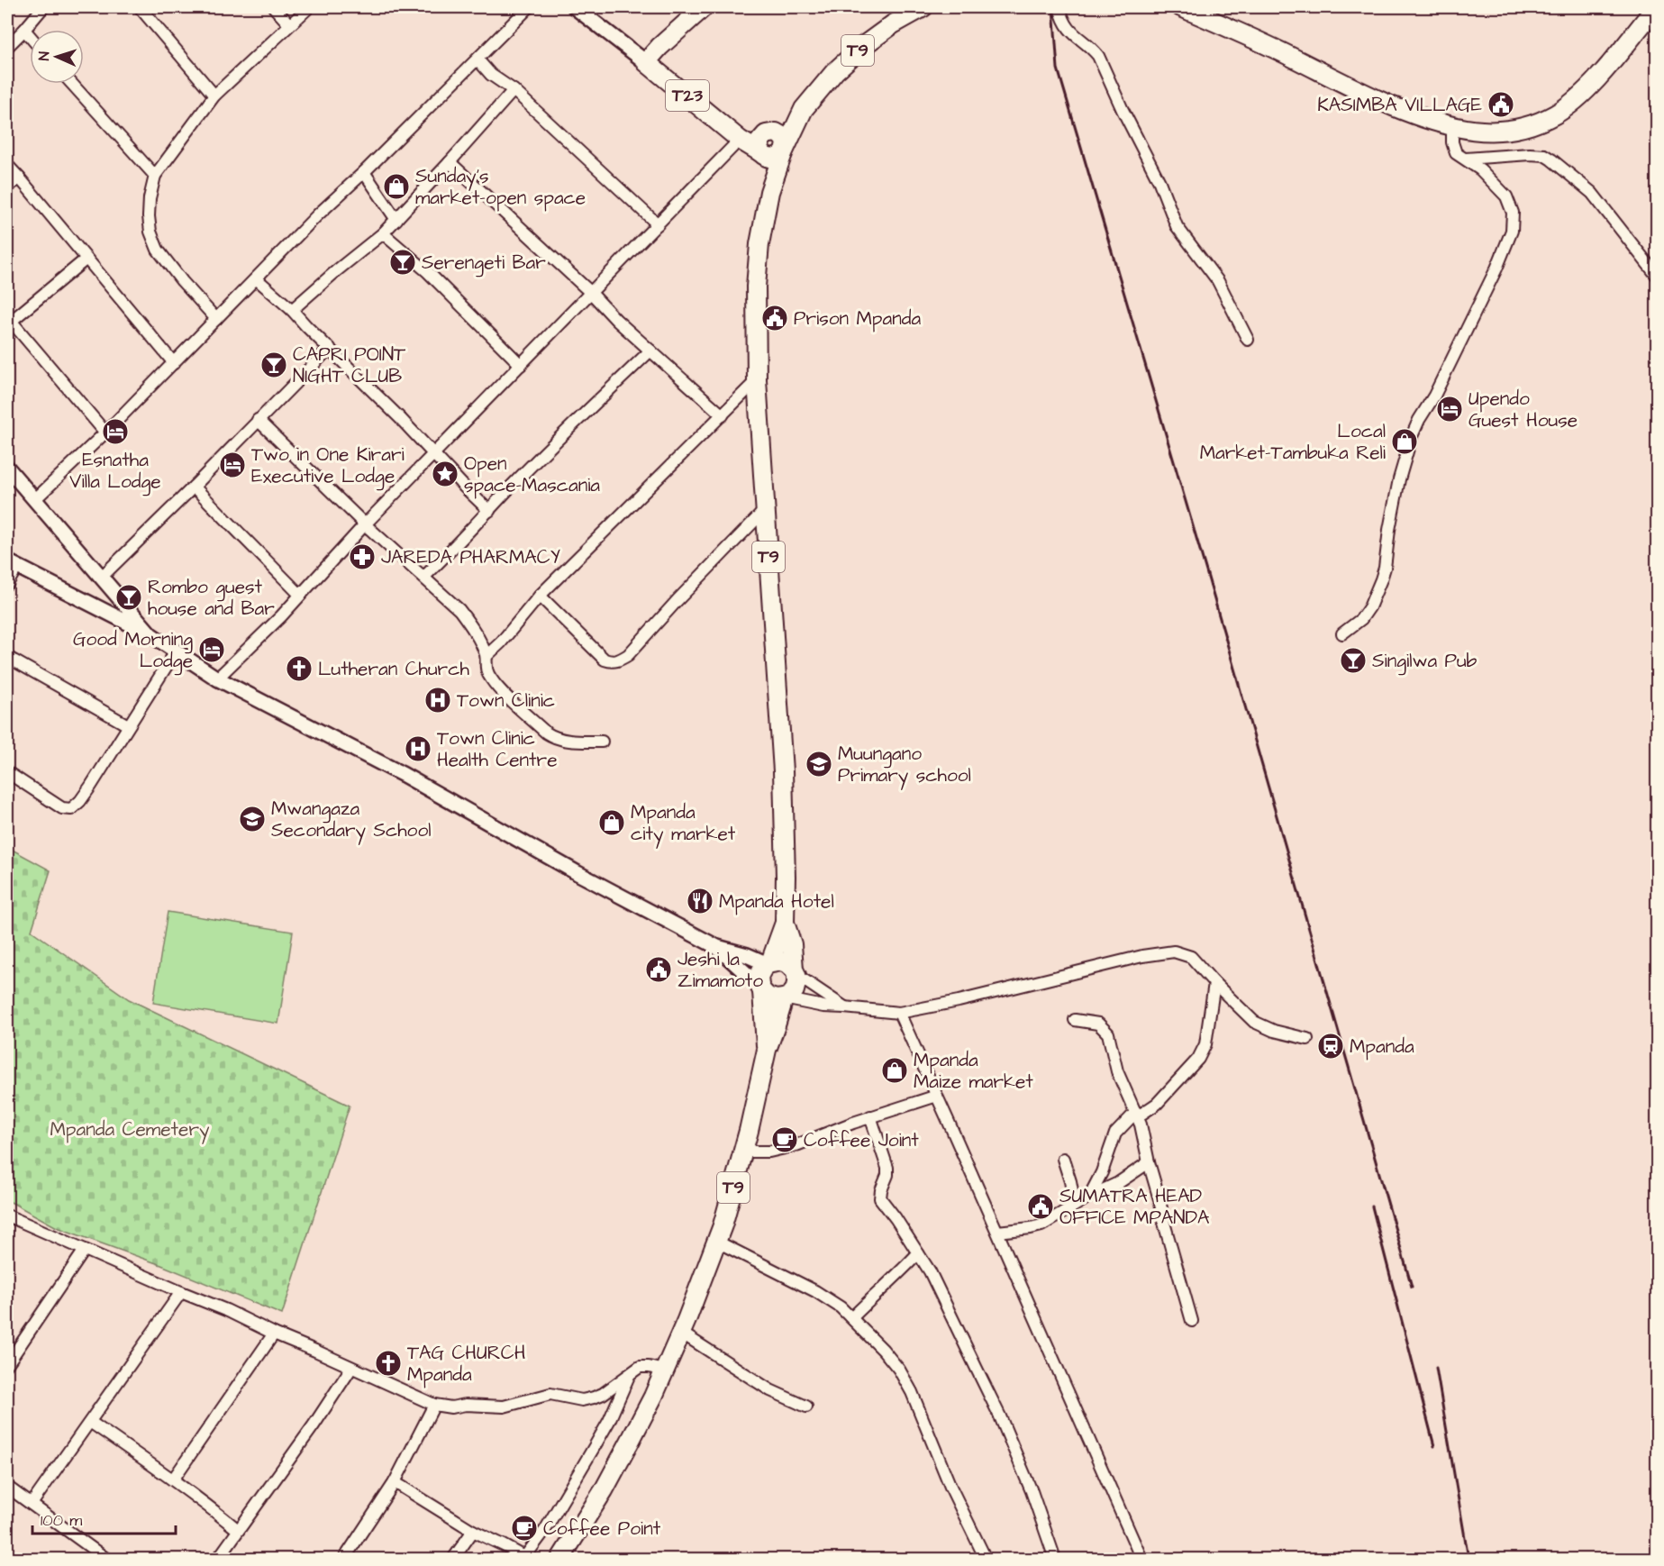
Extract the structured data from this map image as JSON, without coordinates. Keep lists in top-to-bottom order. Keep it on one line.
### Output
{"streets":{"main road":["T9","T23"]},"crossings":[["T9","T23"]],"parks":["Mpanda Cemetery"],"places":{"public building":["KASIMBA VILLAGE","Prison Mpanda","Jeshi la Zimamoto","SUMATRA HEAD OFFICE MPANDA"],"shop":["Sunday's market-open space","Local Market-Tambuka Reli","Mpanda city market","Mpanda Maize market"],"bar":["Serengeti Bar","CAPRI POINT NIGHT CLUB","Rombo guest house and Bar","Singilwa Pub"],"hotel":["Upendo Guest House","Esnatha Villa Lodge","Two in One Kirari Executive Lodge","Good Morning Lodge"],"place":["Open space-Mascania"],"pharmacy":["JAREDA PHARMACY"],"church":["Lutheran Church","TAG CHURCH Mpanda"],"hospital":["Town Clinic","Town Clinic Health Centre"],"school or university":["Muungano Primary school","Mwangaza Secondary School"],"restaurant":["Mpanda Hotel"],"station":["Mpanda"],"cafe":["Coffee Joint","Coffee Point"]},"scale_bar":"100 m","north":"left"}
